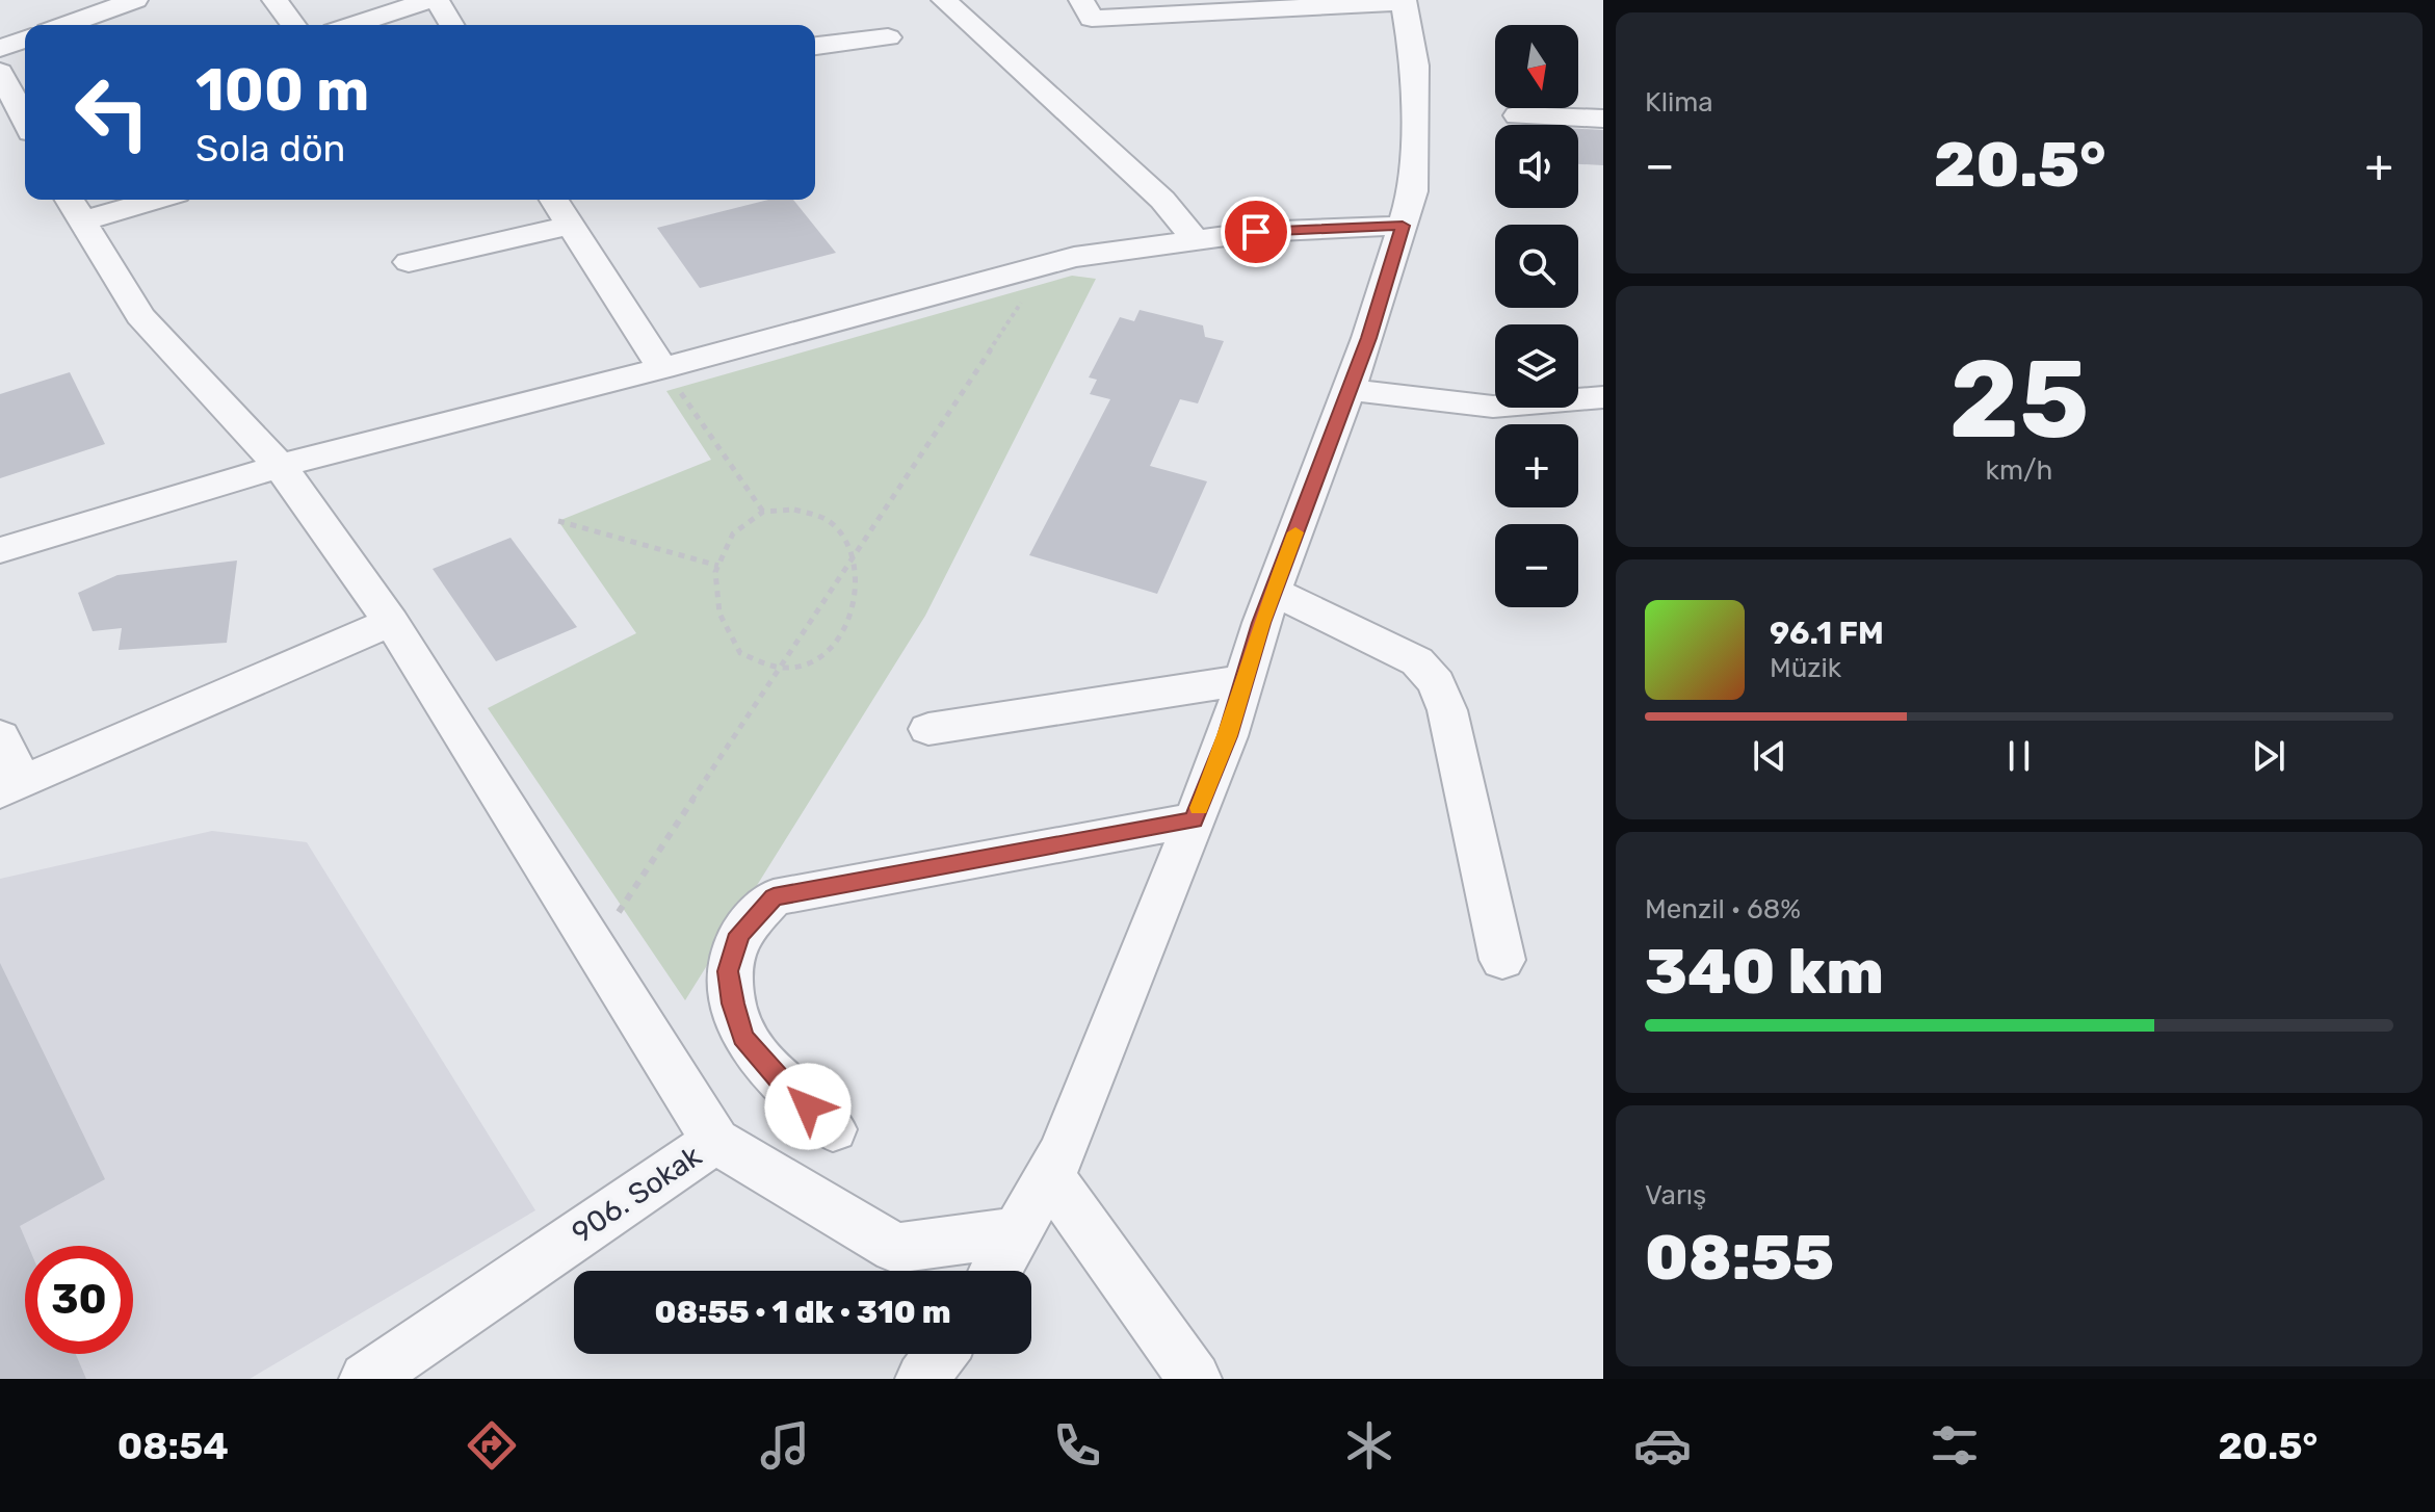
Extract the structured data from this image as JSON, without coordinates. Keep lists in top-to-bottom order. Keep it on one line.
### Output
{"streets":{"street":["906. Sokak"]},"north":"bottom","page":{"tile":["Klima",["25","km/h"],["Menzil · 68%","340 km"],["Varış","08:55"]],"map_buttons":["+","−"],"turn":["100 m","Sola dön"],"heat":["−","20.5°","+"],"song":["96.1 FM","Müzik"],"limit":"30","trip":"08:55 · 1 dk · 310 m","tabs":["08:54","20.5°"]}}
